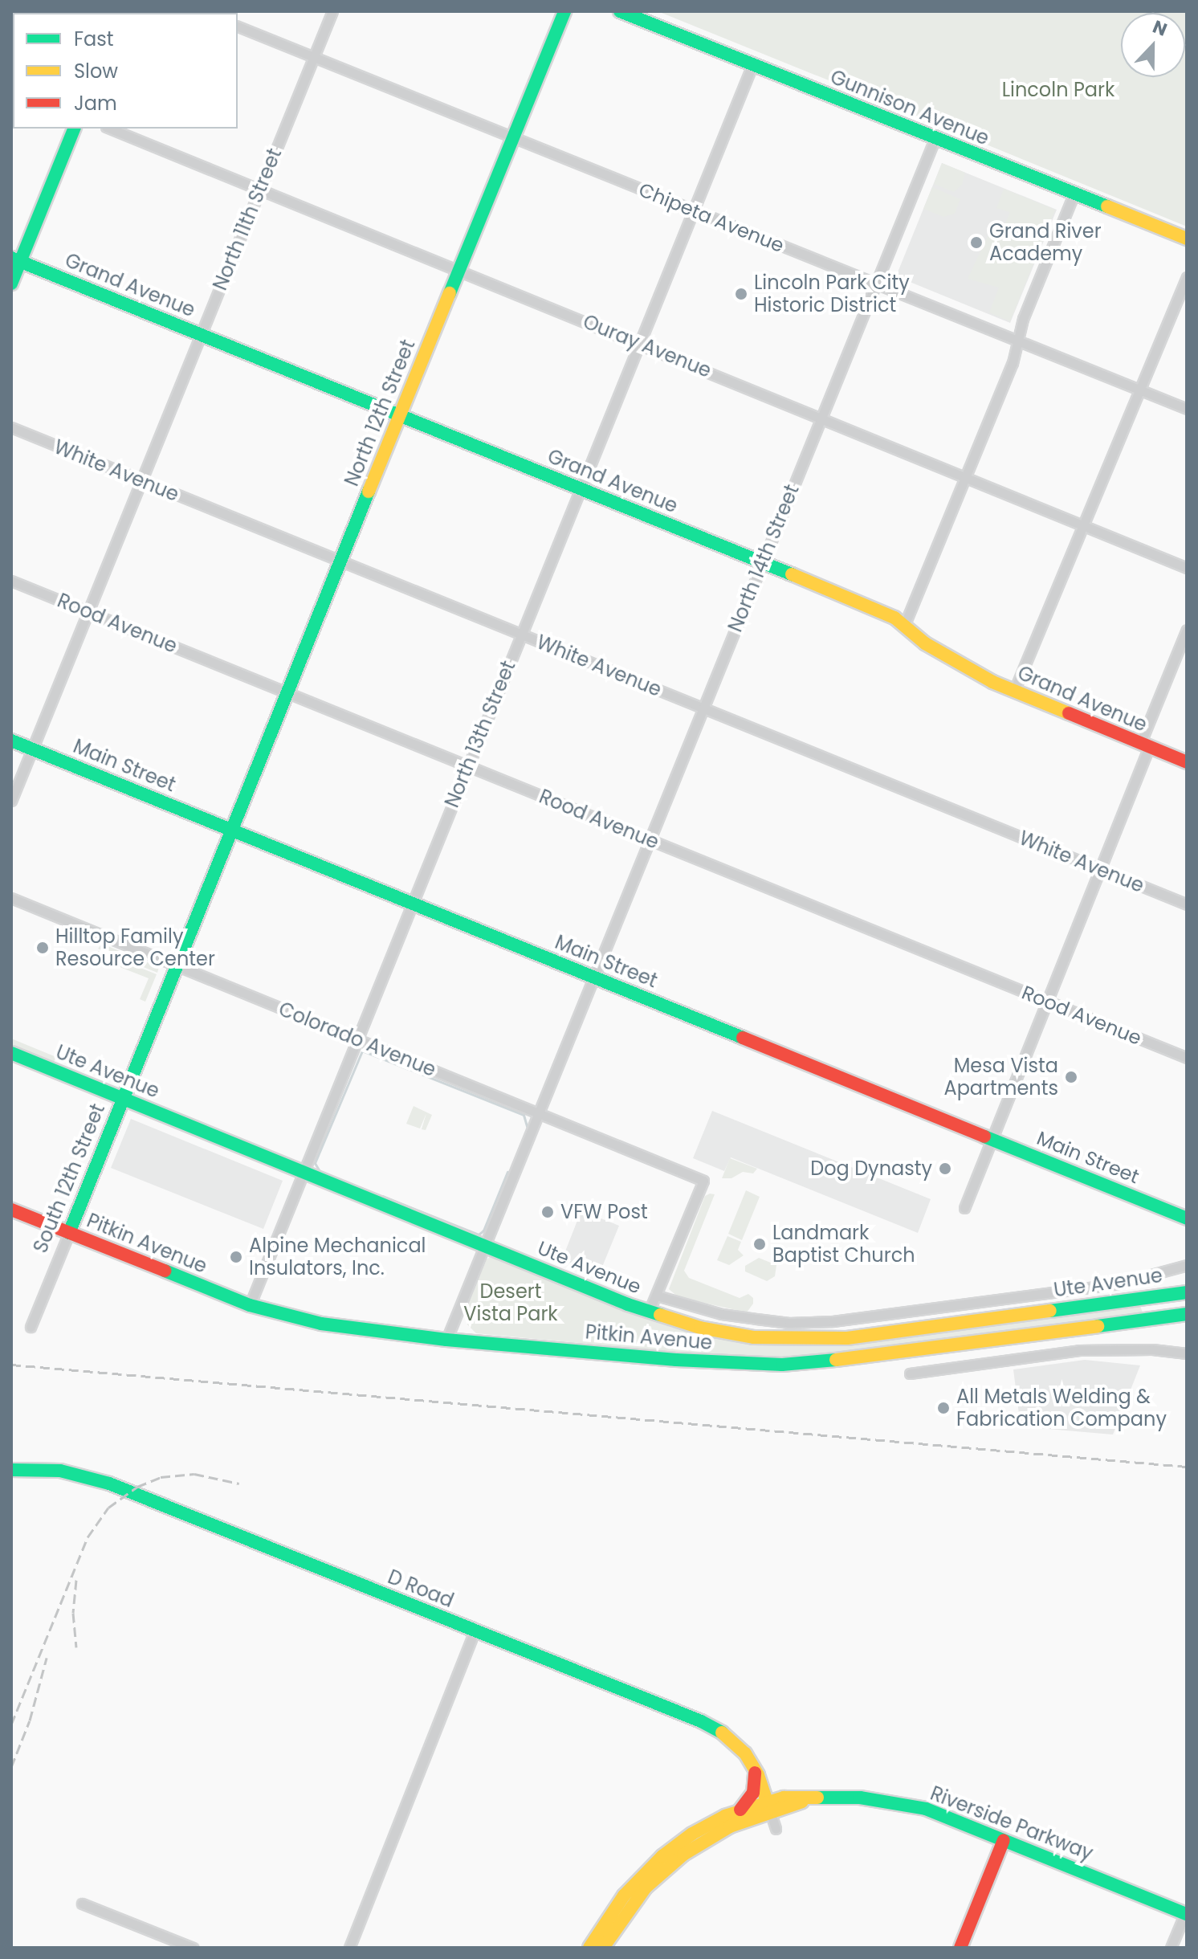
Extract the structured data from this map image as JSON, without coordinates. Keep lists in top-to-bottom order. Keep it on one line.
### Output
{"streets":{"main road":["Gunnison Avenue","Grand Avenue","North 12th Street","Main Street","Ute Avenue","South 12th Street","Pitkin Avenue","D Road","Riverside Parkway"],"street":["Chipeta Avenue","North 11th Street","Ouray Avenue","White Avenue","North 14th Street","Rood Avenue","North 13th Street","Colorado Avenue"]},"crossings":[["Gunnison Avenue","North 14th Street"],["Gunnison Avenue","North 13th Street"],["Chipeta Avenue","North 11th Street"],["Chipeta Avenue","North 12th Street"],["Chipeta Avenue","North 14th Street"],["Chipeta Avenue","North 13th Street"],["North 11th Street","Grand Avenue"],["North 11th Street","Ouray Avenue"],["North 11th Street","White Avenue"],["North 11th Street","Rood Avenue"],["North 11th Street","Main Street"],["Grand Avenue","North 12th Street"],["Grand Avenue","North 14th Street"],["Grand Avenue","North 13th Street"],["Ouray Avenue","North 12th Street"],["Ouray Avenue","North 14th Street"],["Ouray Avenue","North 13th Street"],["North 12th Street","White Avenue"],["North 12th Street","Rood Avenue"],["North 12th Street","Main Street"],["North 12th Street","South 12th Street"],["White Avenue","North 14th Street"],["White Avenue","North 13th Street"],["North 14th Street","Rood Avenue"],["North 14th Street","Main Street"],["North 14th Street","Colorado Avenue"],["North 14th Street","Ute Avenue"],["North 14th Street","Pitkin Avenue"],["Rood Avenue","North 13th Street"],["North 13th Street","Main Street"],["North 13th Street","Colorado Avenue"],["North 13th Street","Ute Avenue"],["North 13th Street","Pitkin Avenue"],["Main Street","South 12th Street"],["Colorado Avenue","South 12th Street"],["Ute Avenue","South 12th Street"],["South 12th Street","Pitkin Avenue"],["D Road","Riverside Parkway"]],"parks":["Lincoln Park","Desert Vista Park"],"places":["Grand River Academy","Lincoln Park City Historic District","Hilltop Family Resource Center","Mesa Vista Apartments","Dog Dynasty","VFW Post","Landmark Baptist Church","Alpine Mechanical Insulators, Inc.","All Metals Welding & Fabrication Company"],"legend":["Fast","Slow","Jam"],"north":"top"}
